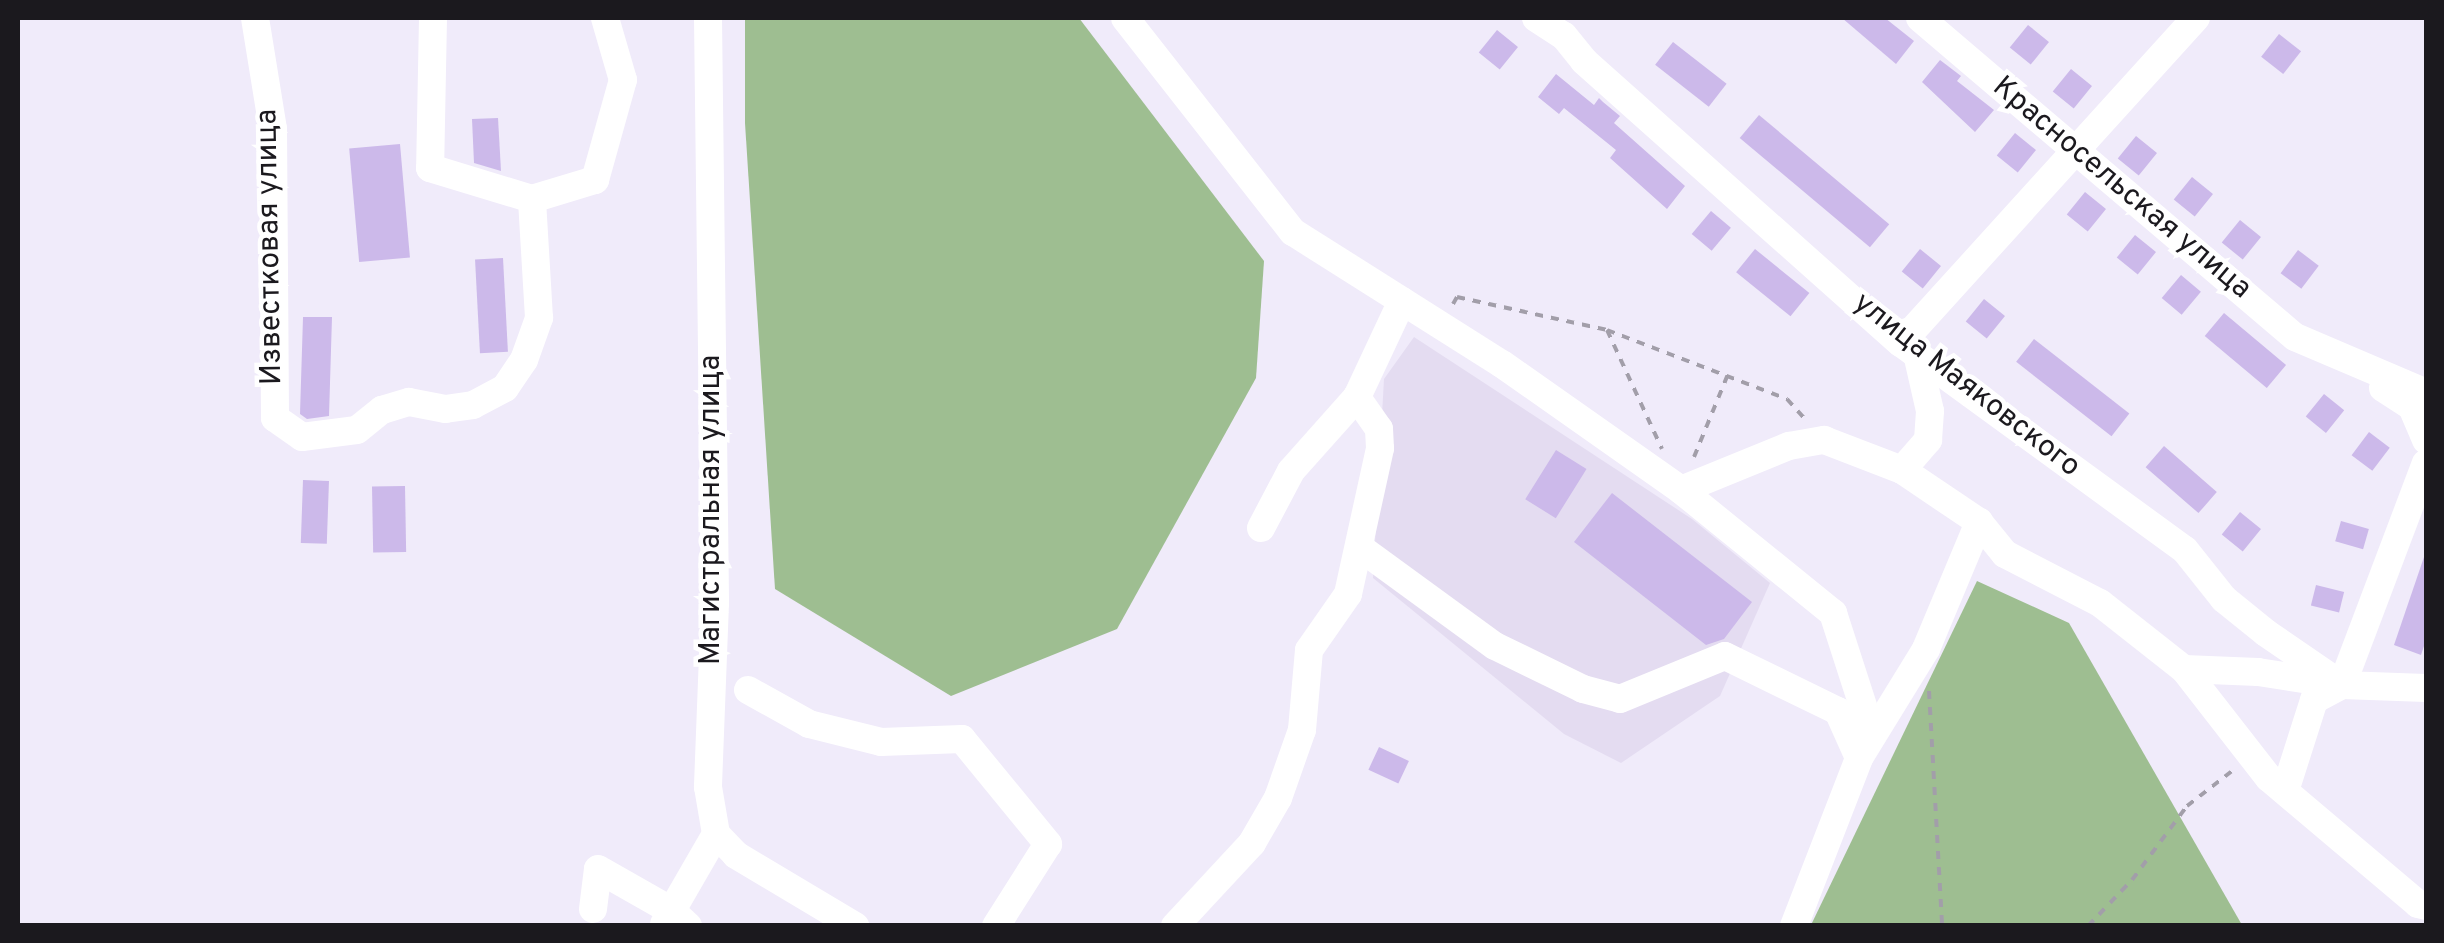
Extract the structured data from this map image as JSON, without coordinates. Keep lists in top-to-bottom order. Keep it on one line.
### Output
{"streets":{"street":["Красносельская улица","Известковая улица","улица Маяковского","Магистральная улица"]}}
